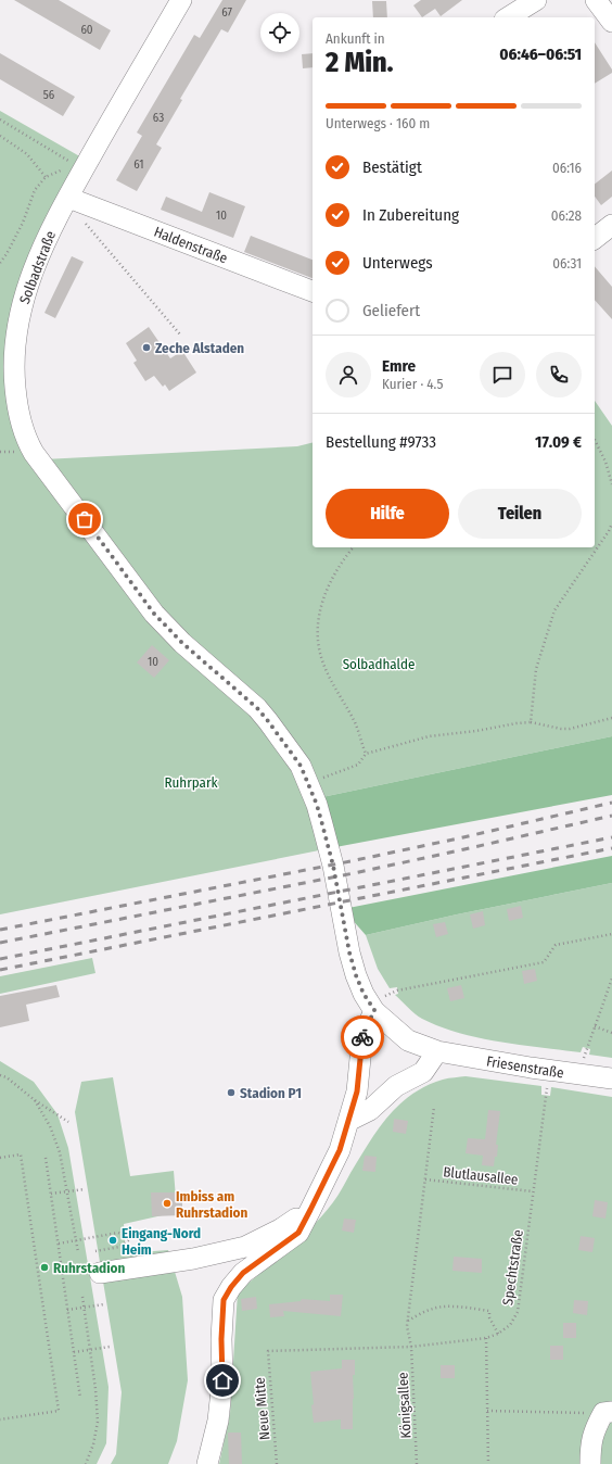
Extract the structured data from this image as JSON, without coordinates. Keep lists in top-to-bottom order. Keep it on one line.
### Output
{"streets":{"street":["Haldenstraße","Solbadstraße","Friesenstraße"],"path":["Blutlausallee","Spechtstraße","Königsallee","Neue Mitte"]},"crossings":[["Haldenstraße","Solbadstraße"],["Solbadstraße","Friesenstraße"],["Friesenstraße","Spechtstraße"],["Blutlausallee","Spechtstraße"],["Blutlausallee","Königsallee"],["Spechtstraße","Königsallee"],["Spechtstraße","Neue Mitte"]],"parks":["Solbadhalde","Ruhrpark"],"places":["Zeche Alstaden","Stadion P1","Imbiss am Ruhrstadion","Eingang-Nord Heim","Ruhrstadion"],"house_numbers":["67","60","56","63","61","10","10"],"page":{"heading":["2 Min.","Ankunft in","06:46–06:51"],"panel":["Emre","Kurier · 4.5","Bestellung #9733","17.09 €"],"bar":"Unterwegs · 160 m","list":[["Bestätigt","06:16"],["In Zubereitung","06:28"],["Unterwegs","06:31"],"Geliefert"],"buttons":["Hilfe","Teilen"]}}
